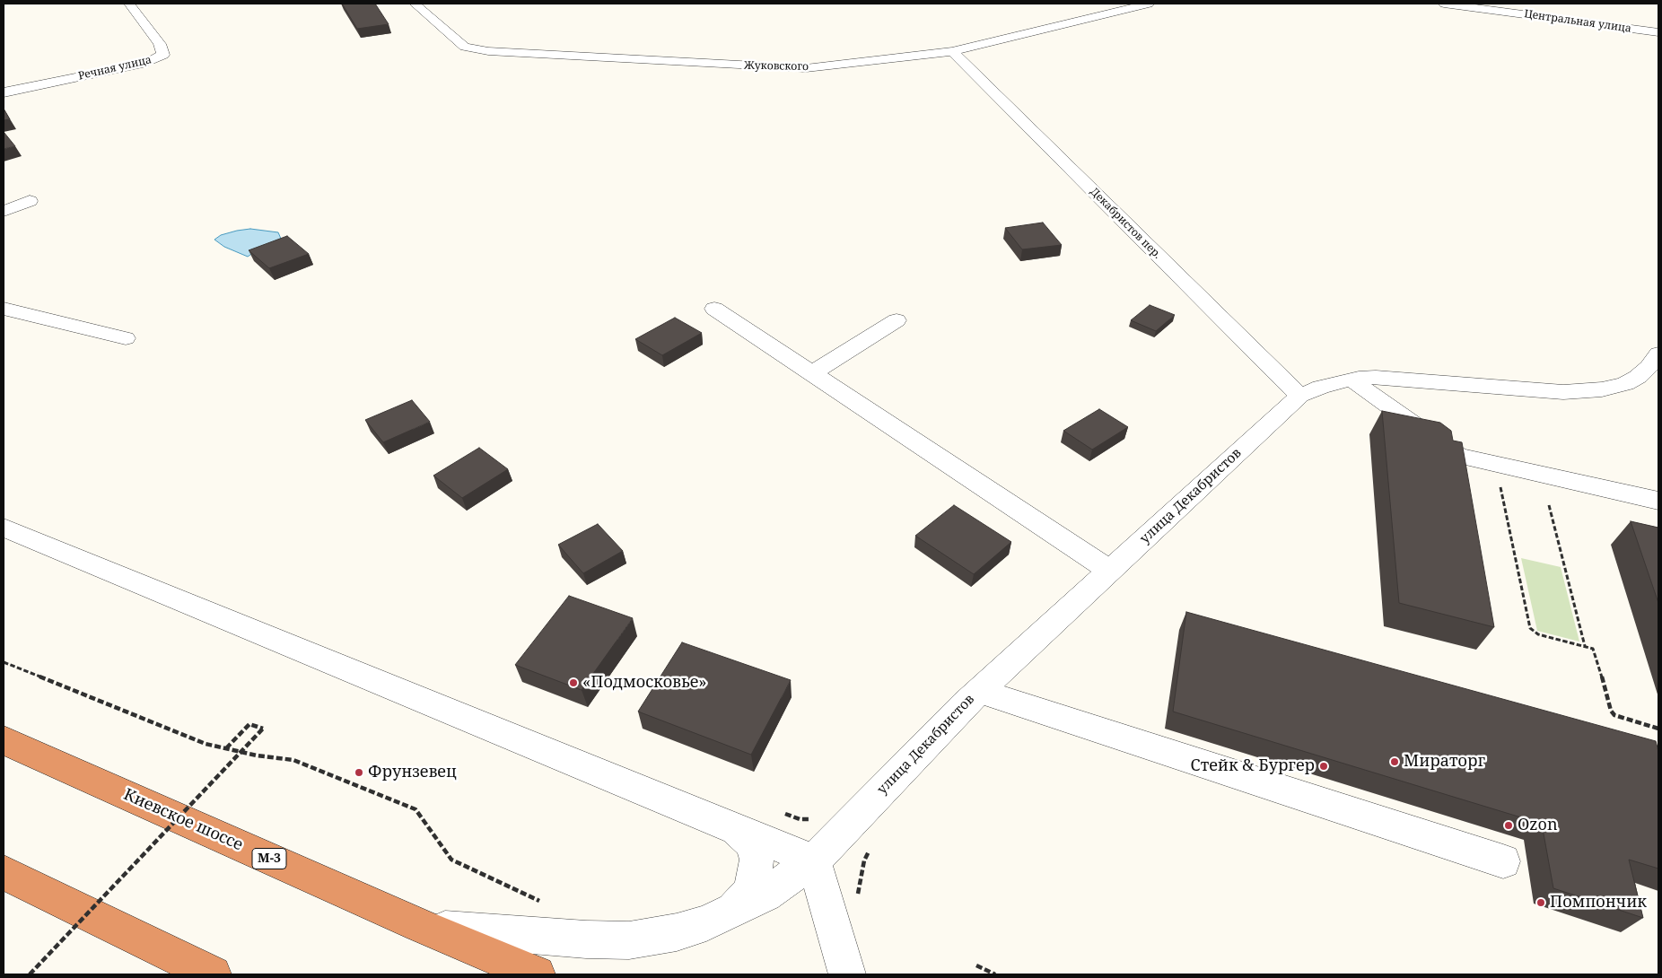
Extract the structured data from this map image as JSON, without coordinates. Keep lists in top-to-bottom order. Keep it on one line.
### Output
{"streets":{"highway":["Киевское шоссе","М-3"],"street":["Центральная улица","Жуковского","Речная улица","Декабристов пер.","улица Декабристов"]},"crossings":[["Жуковского","Декабристов пер."],["Декабристов пер.","улица Декабристов"],["улица Декабристов","Киевское шоссе"]],"places":["«Подмосковье»","Мираторг","Стейк & Бургер","Фрунзевец","Ozon","Помпончик"]}
